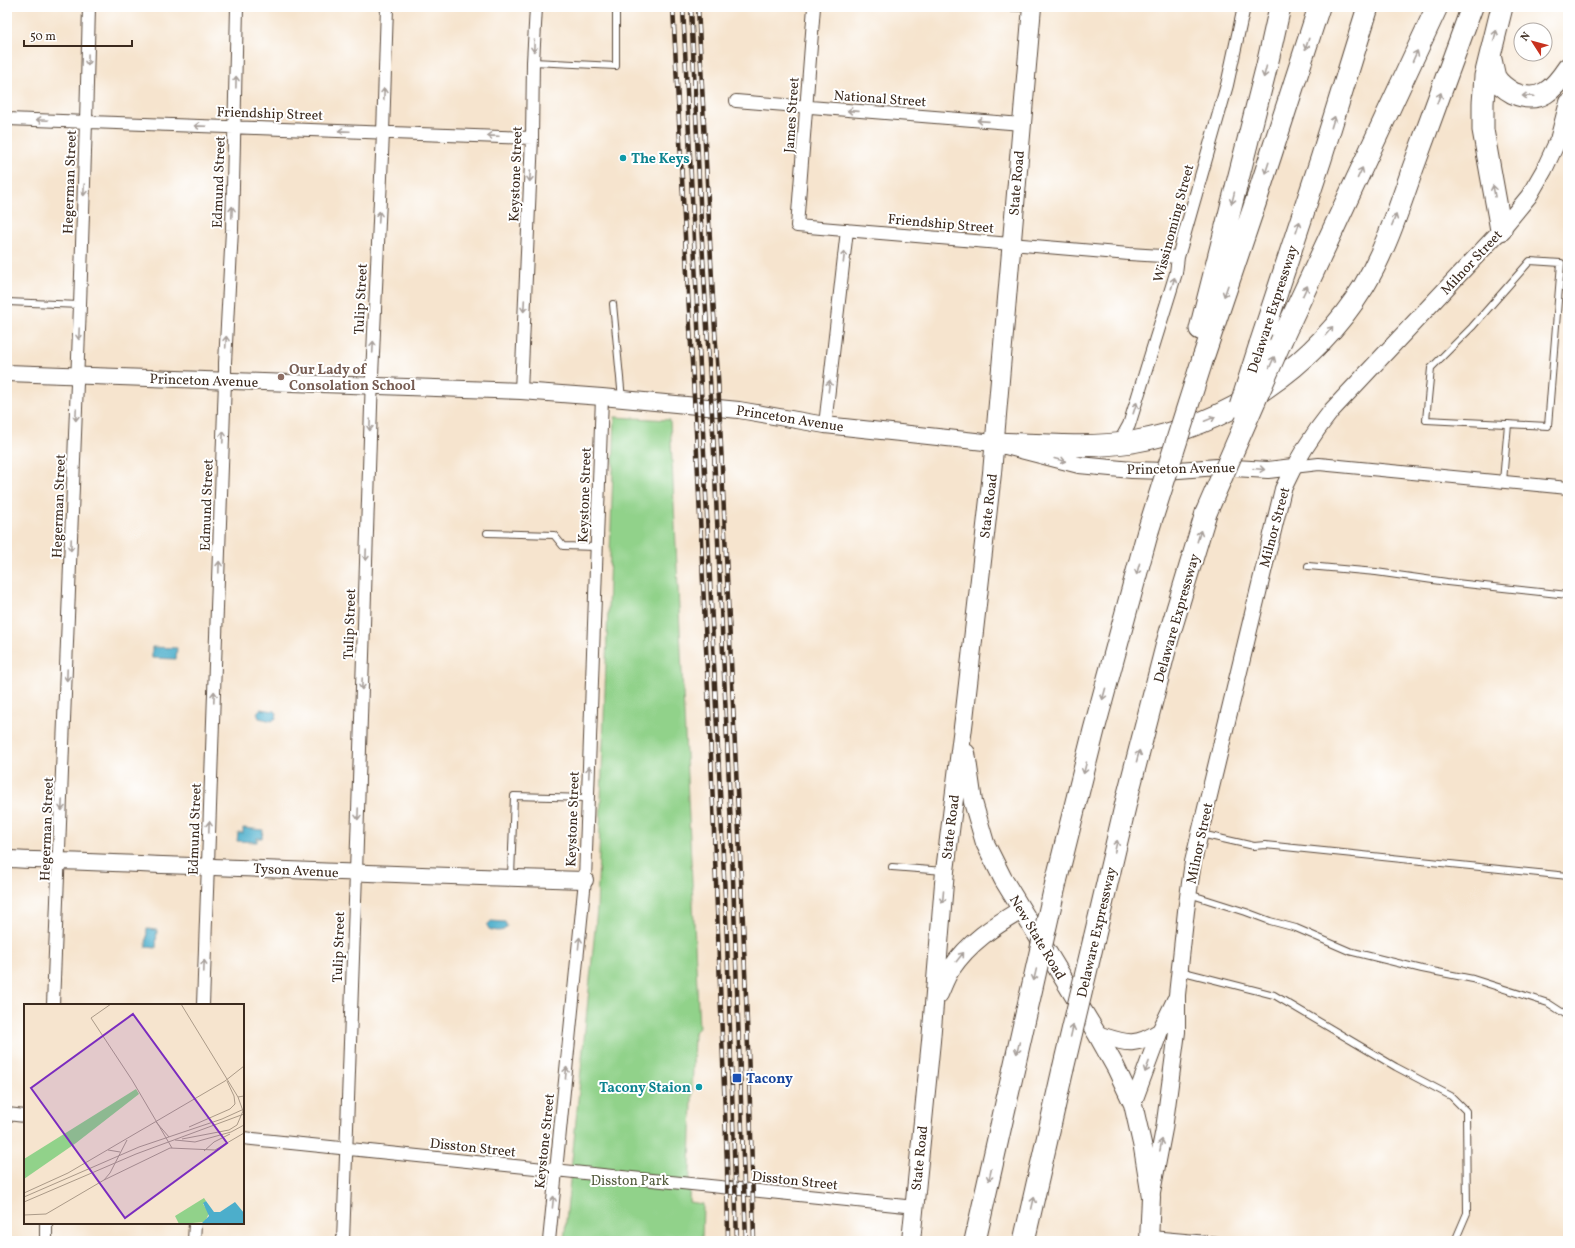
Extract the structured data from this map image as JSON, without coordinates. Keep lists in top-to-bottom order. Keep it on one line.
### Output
{"streets":{"highway":["Delaware Expressway"],"main road":["State Road","Milnor Street","Princeton Avenue","Tyson Avenue","New State Road"],"street":["National Street","Friendship Street","James Street","Keystone Street","Hegerman Street","Edmund Street","Wissinoming Street","Tulip Street","Disston Street"]},"crossings":[["National Street","James Street"],["National Street","State Road"],["Friendship Street","James Street"],["Friendship Street","Keystone Street"],["Friendship Street","Hegerman Street"],["Friendship Street","Edmund Street"],["Friendship Street","State Road"],["Friendship Street","Wissinoming Street"],["Friendship Street","Tulip Street"],["Keystone Street","Princeton Avenue"],["Keystone Street","Tyson Avenue"],["Keystone Street","Disston Street"],["Hegerman Street","Princeton Avenue"],["Hegerman Street","Tyson Avenue"],["Edmund Street","Princeton Avenue"],["Edmund Street","Tyson Avenue"],["State Road","Princeton Avenue"],["State Road","New State Road"],["State Road","Disston Street"],["Milnor Street","Princeton Avenue"],["Milnor Street","New State Road"],["Tulip Street","Princeton Avenue"],["Tulip Street","Tyson Avenue"],["Tulip Street","Disston Street"]],"one_way":["National Street","Friendship Street","Hegerman Street","Edmund Street","Wissinoming Street"],"parks":["Disston Park"],"places":{"other":["The Keys","Our Lady of Consolation School","Tacony Staion"],"transit":["Tacony"]},"scale_bar":"50 m","north":"top left"}
